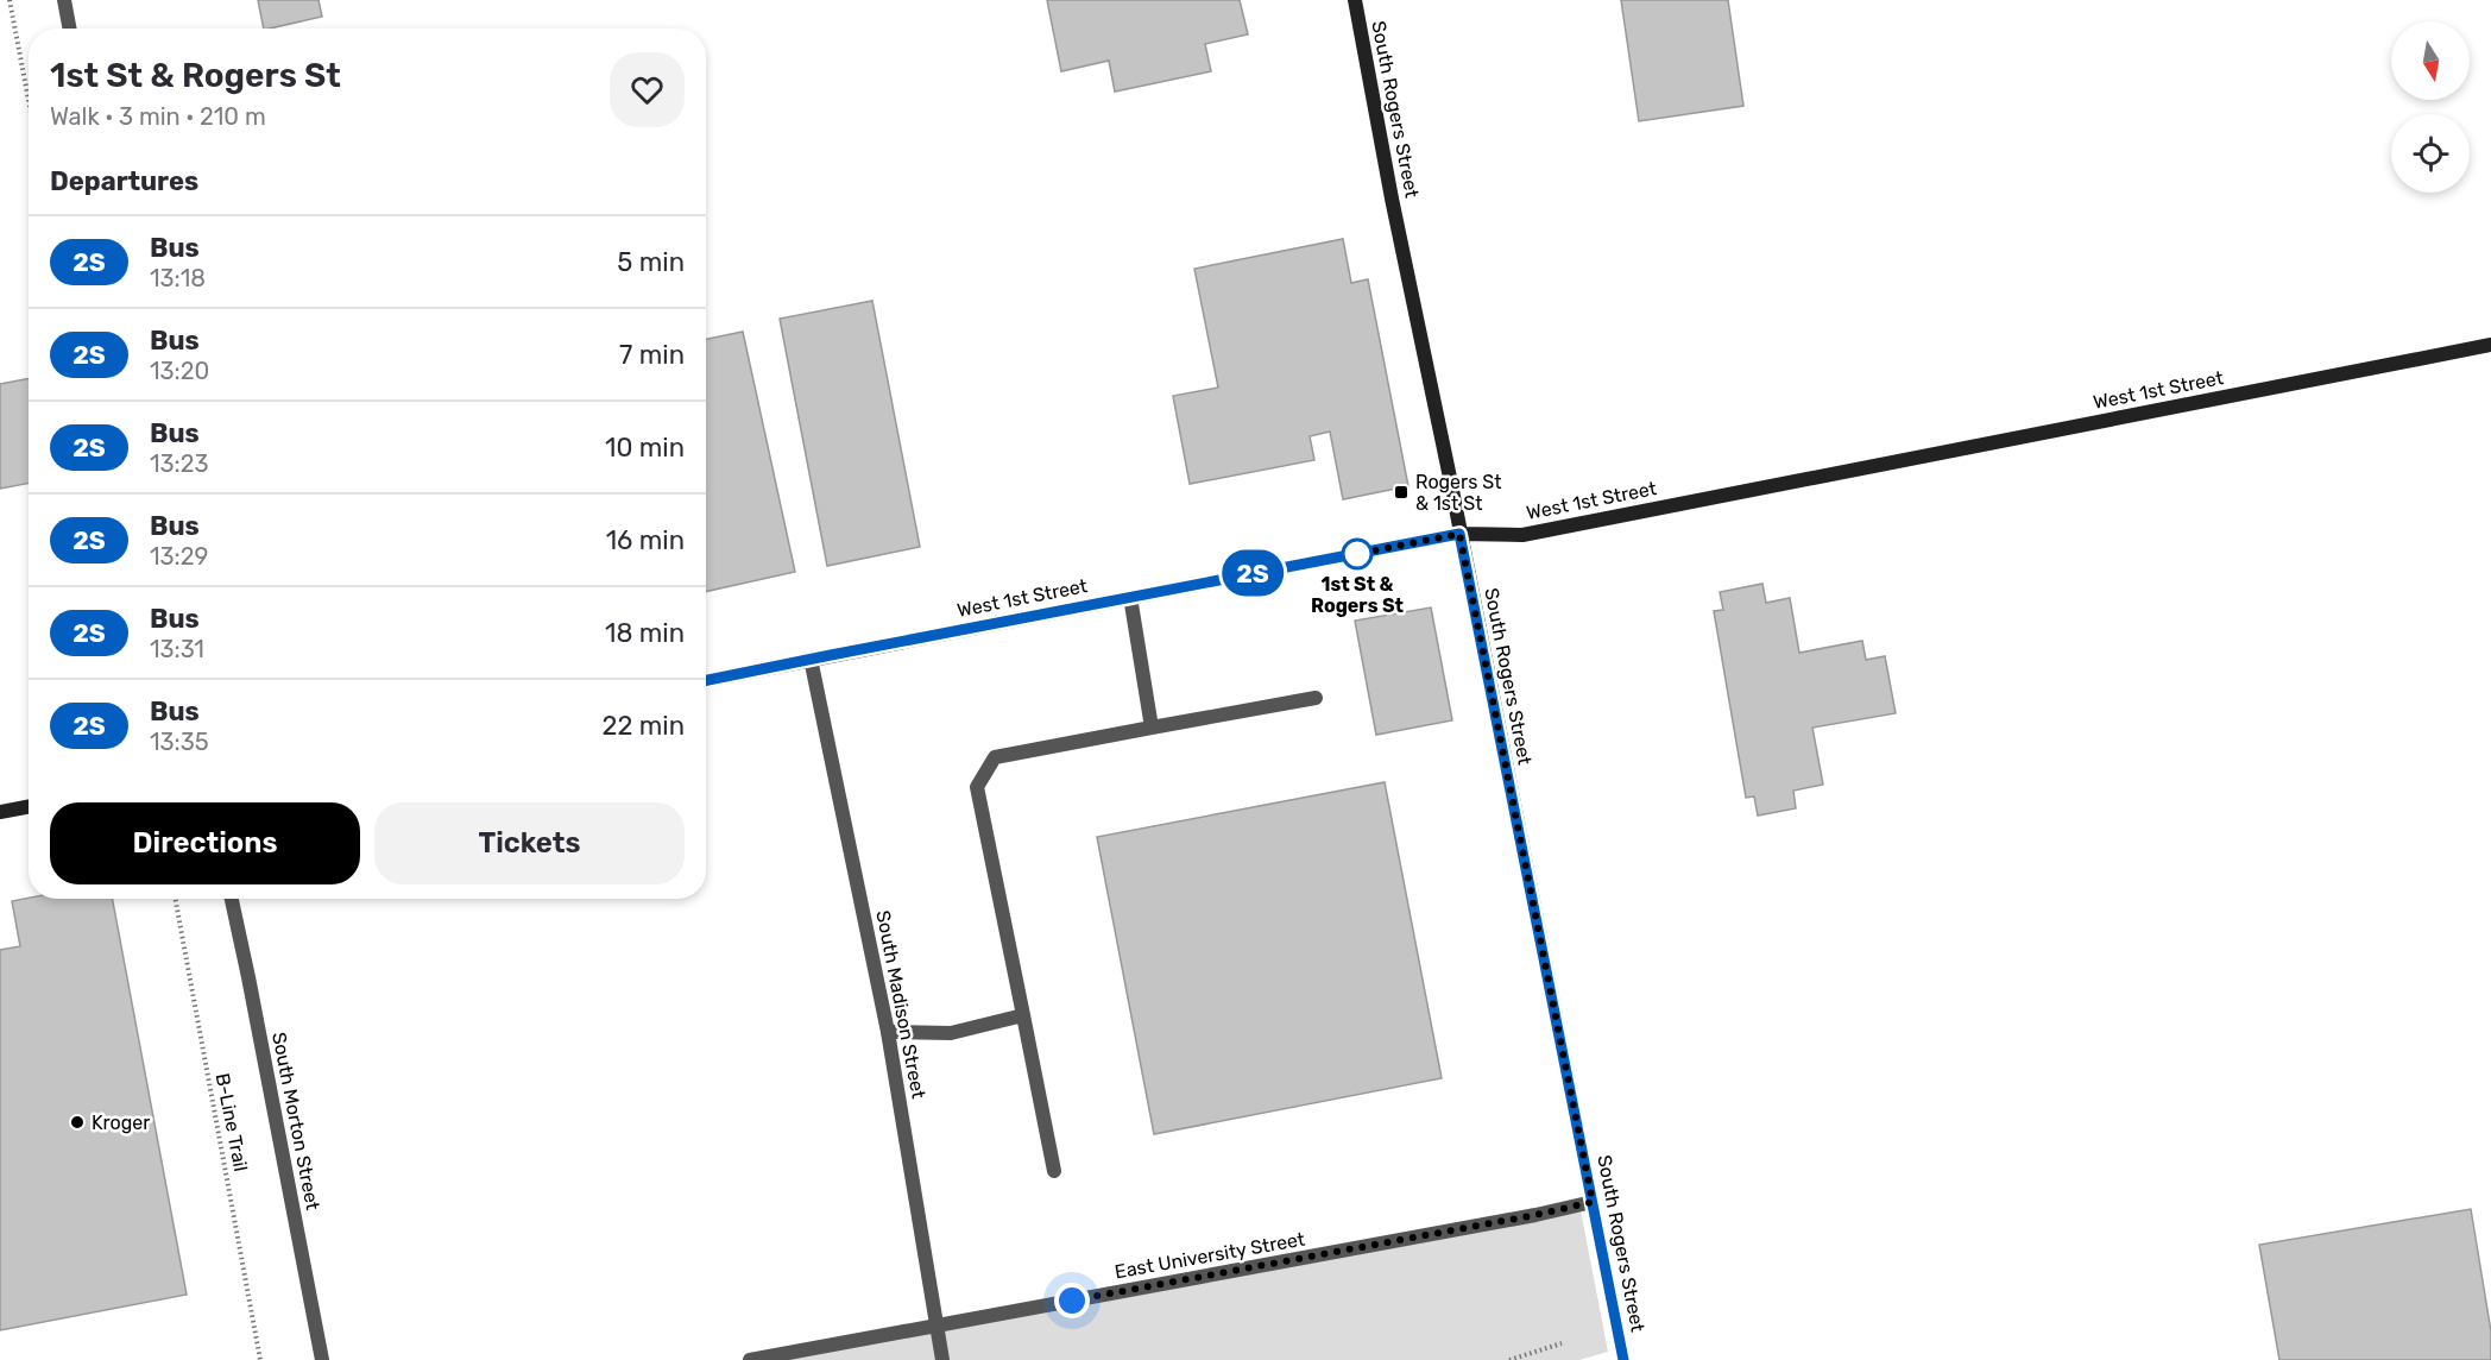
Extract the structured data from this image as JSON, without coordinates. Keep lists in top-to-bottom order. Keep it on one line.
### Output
{"streets":{"street":["South Rogers Street","West 1st Street","South Madison Street","South Morton Street","East University Street"],"path":["B-Line Trail"]},"crossings":[["South Rogers Street","West 1st Street"],["South Rogers Street","East University Street"],["West 1st Street","South Madison Street"],["South Madison Street","East University Street"]],"places":{"transit":["Rogers St & 1st St"],"other":["1st St & Rogers St","Kroger"]},"lines":["bus line 2S"],"north":"bottom","page":{"on_map":"2S","heading":[["1st St & Rogers St","Walk · 3 min · 210 m"],"Departures"],"list":[{"mark":"2S","name":"Bus","note":"13:18","value":"5 min"},{"mark":"2S","name":"Bus","note":"13:20","value":"7 min"},{"mark":"2S","name":"Bus","note":"13:23","value":"10 min"},{"mark":"2S","name":"Bus","note":"13:29","value":"16 min"},{"mark":"2S","name":"Bus","note":"13:31","value":"18 min"},{"mark":"2S","name":"Bus","note":"13:35","value":"22 min"}],"buttons":["Directions","Tickets"]}}
